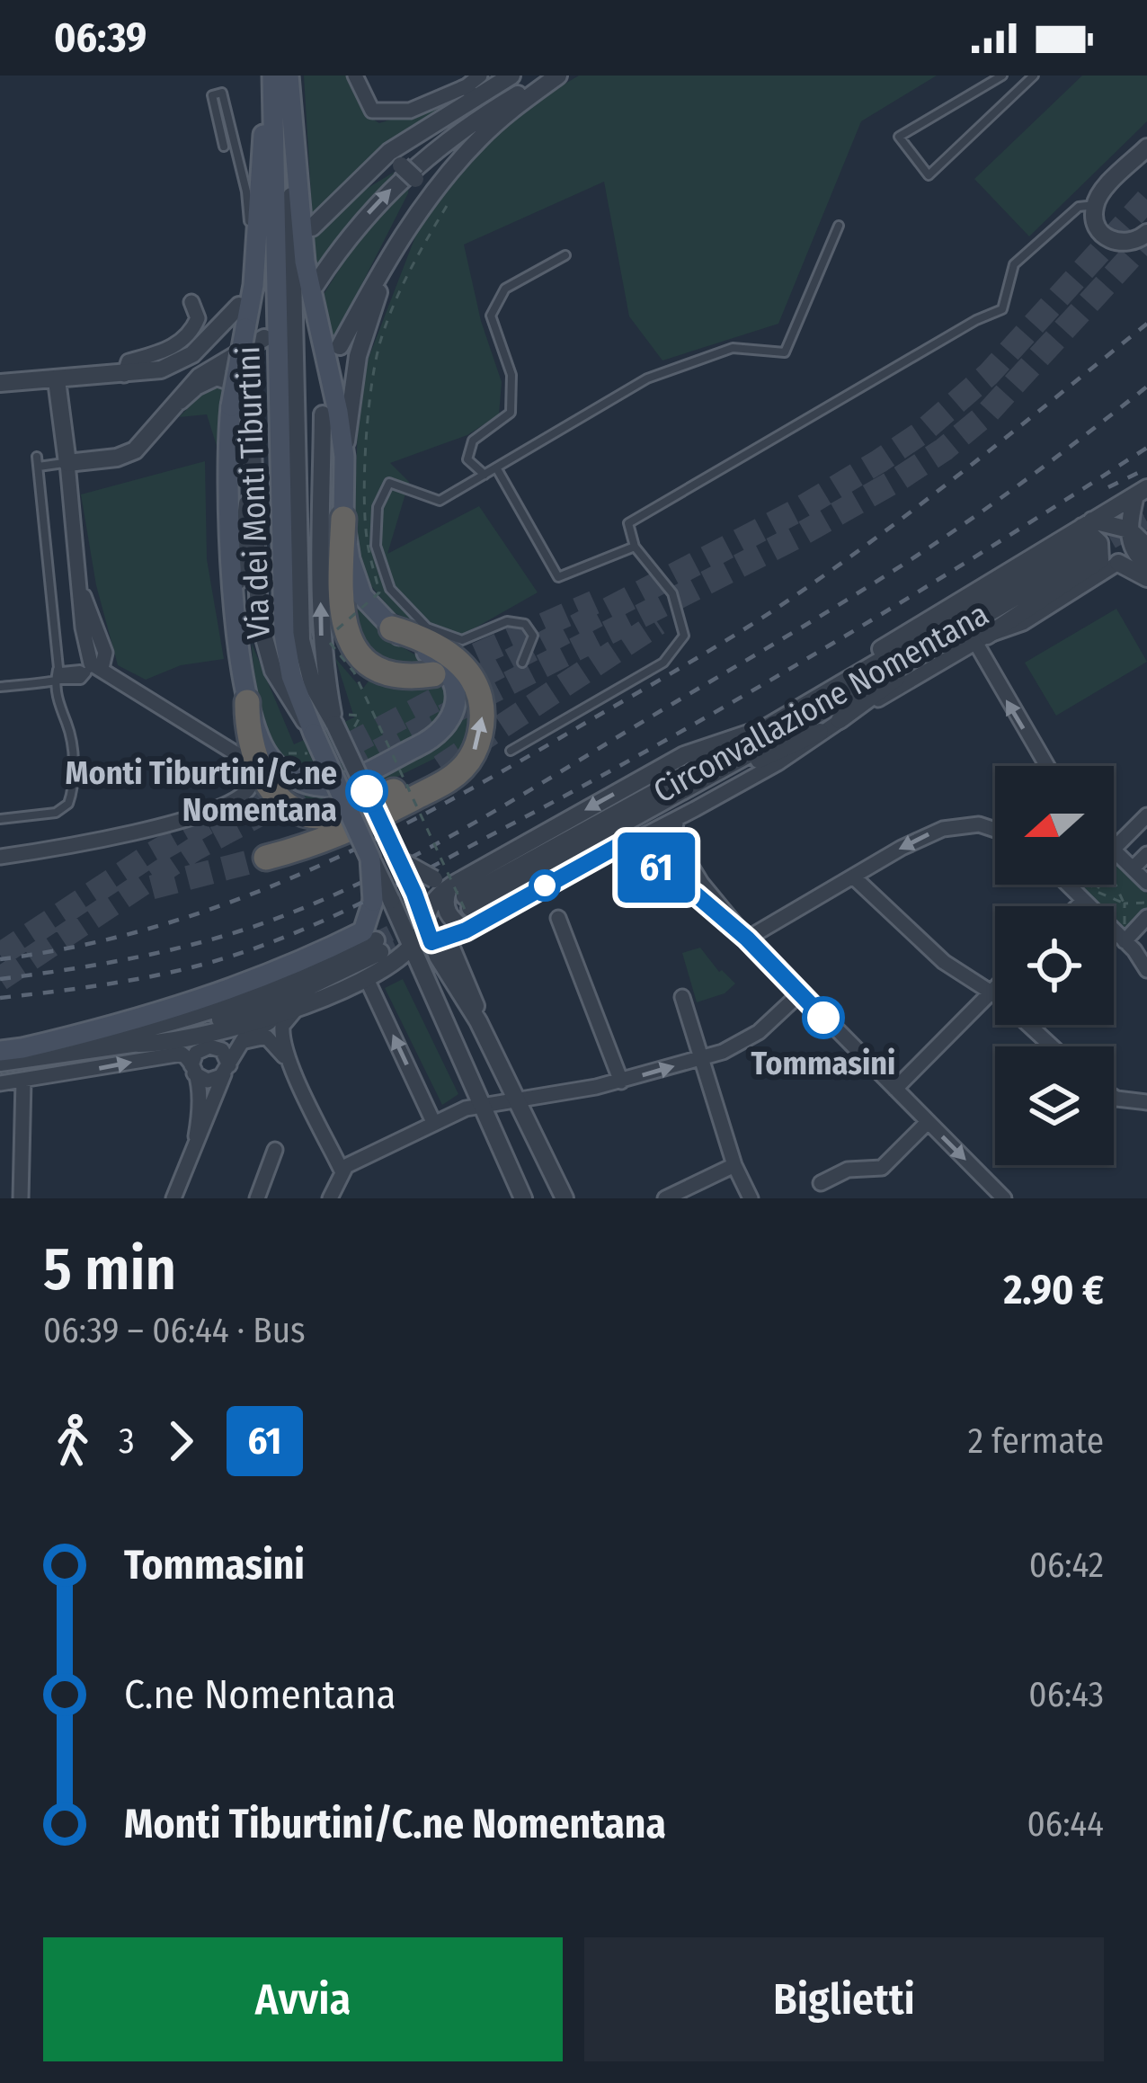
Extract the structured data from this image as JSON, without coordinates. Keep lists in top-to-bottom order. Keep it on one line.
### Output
{"streets":{"main road":["Via dei Monti Tiburtini"],"street":["Circonvallazione Nomentana"]},"crossings":[["Via dei Monti Tiburtini","Circonvallazione Nomentana"]],"places":["Monti Tiburtini/C.ne Nomentana","Tommasini"],"lines":["bus line 61"],"north":"left","page":{"status":"06:39","on_map":"61","heading":["5 min","06:39 – 06:44 · Bus","2.90 €"],"legs":["3","61","2 fermate"],"list":[{"name":"Tommasini","value":"06:42"},{"name":"C.ne Nomentana","value":"06:43"},{"name":"Monti Tiburtini/C.ne Nomentana","value":"06:44"}],"buttons":["Avvia","Biglietti"]}}
